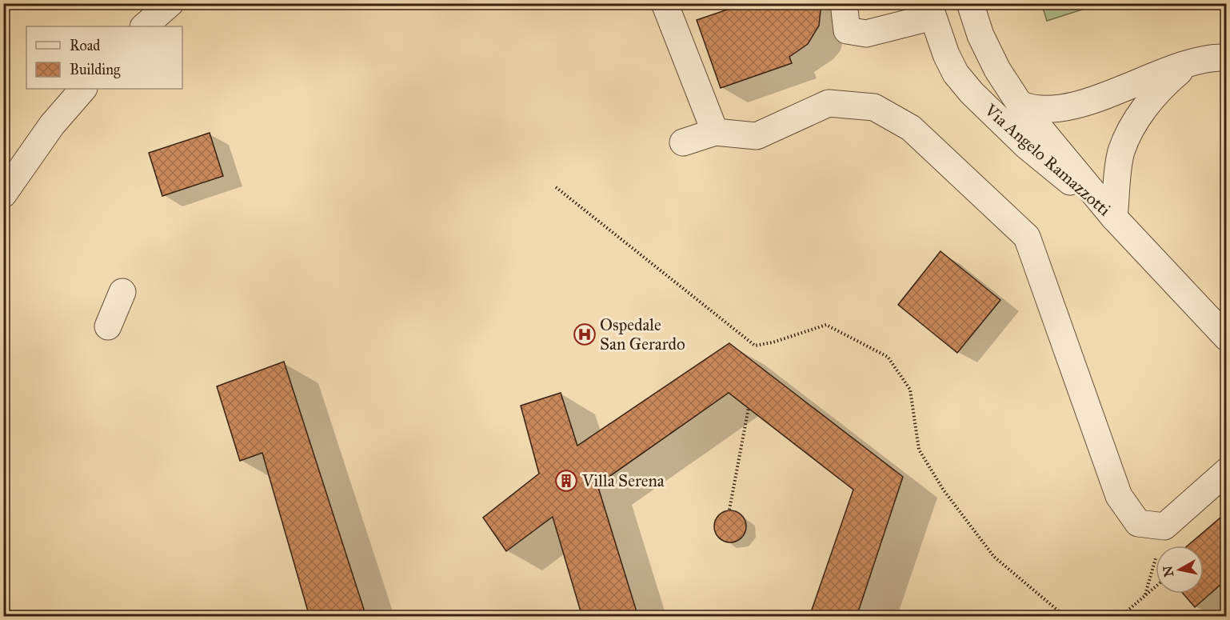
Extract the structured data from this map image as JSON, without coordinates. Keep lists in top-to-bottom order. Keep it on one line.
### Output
{"streets":{"street":["Via Angelo Ramazzotti"]},"places":{"hospital":["Ospedale San Gerardo"],"building":["Villa Serena"]},"legend":["Road","Building"],"north":"left"}
